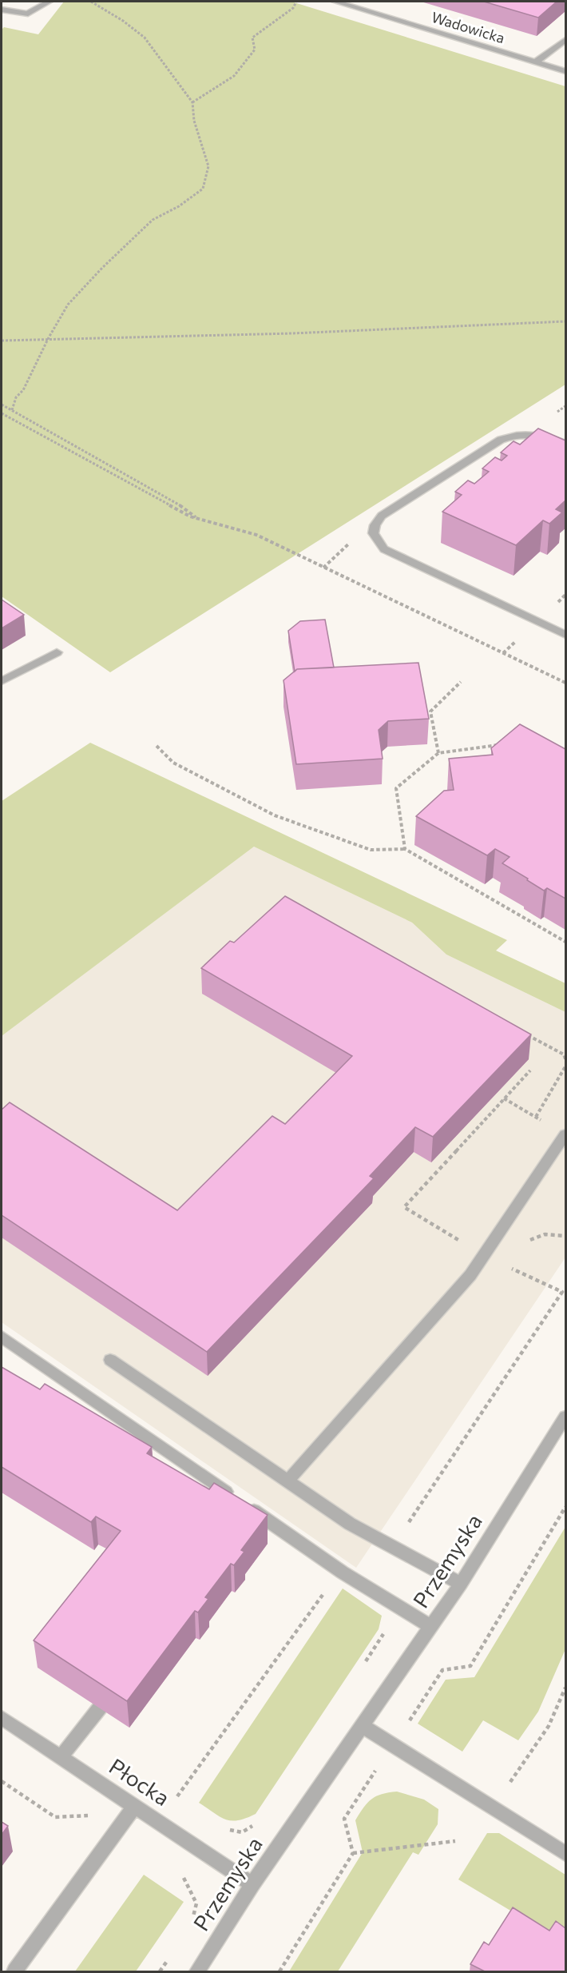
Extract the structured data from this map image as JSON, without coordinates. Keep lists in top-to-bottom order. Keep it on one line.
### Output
{"streets":{"street":["Wadowicka","Przemyska","Płocka"]},"crossings":[["Przemyska","Płocka"]]}
